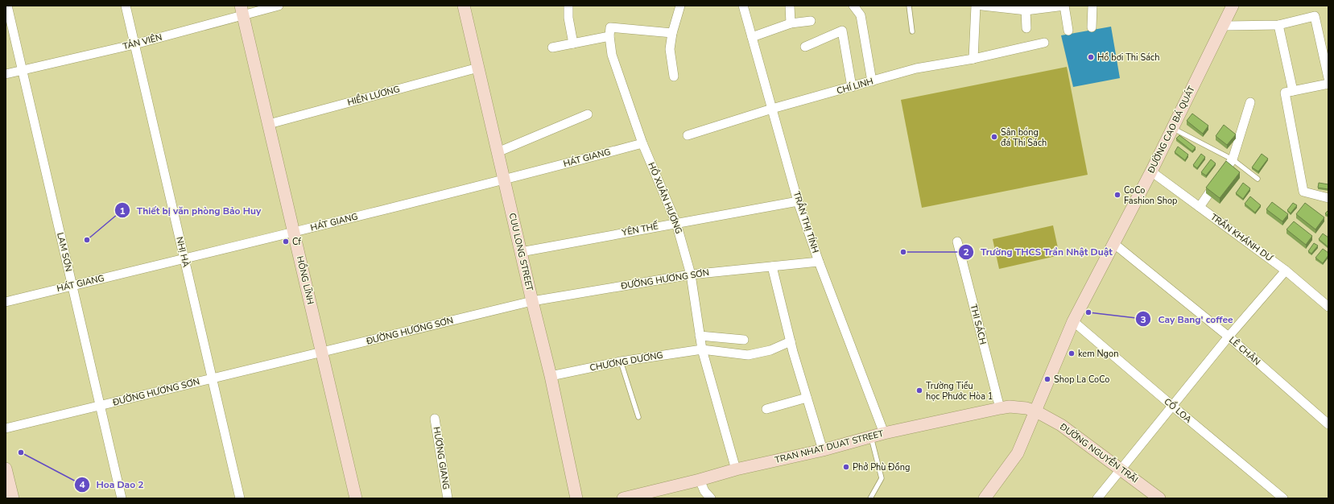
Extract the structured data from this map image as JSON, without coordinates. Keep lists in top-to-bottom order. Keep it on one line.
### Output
{"streets":{"street":["TẢN VIÊN","CHÍ LINH","HIỀN LƯƠNG","ĐƯỜNG CAO BÁ QUÁT","HÁT GIANG","HỒ XUÂN HƯƠNG","TRẦN THỊ TÍNH","YÊN THẾ","TRẦN KHÁNH DƯ","LAM SƠN","NHỊ HÀ","CUU LONG STREET","ĐƯỜNG HƯƠNG SƠN","HỒNG LĨNH","THI SÁCH","LÊ CHÂN","CHƯƠNG DƯƠNG","CỔ LOA","TRAN NHAT DUAT STREET","ĐƯỜNG NGUYỄN TRÃI","HƯƠNG GIANG"]},"crossings":[["TẢN VIÊN","LAM SƠN"],["TẢN VIÊN","NHỊ HÀ"],["TẢN VIÊN","HỒNG LĨNH"],["CHÍ LINH","TRẦN THỊ TÍNH"],["HIỀN LƯƠNG","CUU LONG STREET"],["HIỀN LƯƠNG","HỒNG LĨNH"],["ĐƯỜNG CAO BÁ QUÁT","TRẦN KHÁNH DƯ"],["ĐƯỜNG CAO BÁ QUÁT","LÊ CHÂN"],["ĐƯỜNG CAO BÁ QUÁT","CỔ LOA"],["ĐƯỜNG CAO BÁ QUÁT","TRAN NHAT DUAT STREET"],["ĐƯỜNG CAO BÁ QUÁT","ĐƯỜNG NGUYỄN TRÃI"],["HÁT GIANG","HỒ XUÂN HƯƠNG"],["HÁT GIANG","LAM SƠN"],["HÁT GIANG","NHỊ HÀ"],["HÁT GIANG","CUU LONG STREET"],["HÁT GIANG","HỒNG LĨNH"],["HỒ XUÂN HƯƠNG","YÊN THẾ"],["HỒ XUÂN HƯƠNG","ĐƯỜNG HƯƠNG SƠN"],["HỒ XUÂN HƯƠNG","CHƯƠNG DƯƠNG"],["HỒ XUÂN HƯƠNG","TRAN NHAT DUAT STREET"],["TRẦN THỊ TÍNH","YÊN THẾ"],["TRẦN THỊ TÍNH","ĐƯỜNG HƯƠNG SƠN"],["TRẦN THỊ TÍNH","TRAN NHAT DUAT STREET"],["YÊN THẾ","CUU LONG STREET"],["LAM SƠN","ĐƯỜNG HƯƠNG SƠN"],["NHỊ HÀ","ĐƯỜNG HƯƠNG SƠN"],["CUU LONG STREET","ĐƯỜNG HƯƠNG SƠN"],["CUU LONG STREET","CHƯƠNG DƯƠNG"],["ĐƯỜNG HƯƠNG SƠN","HỒNG LĨNH"],["THI SÁCH","TRAN NHAT DUAT STREET"],["TRAN NHAT DUAT STREET","ĐƯỜNG NGUYỄN TRÃI"]],"places":["Hồ bơi Thi Sách","Sân bóng đá Thi Sách","CoCo Fashion Shop","Thiết bị văn phòng Bảo Huy","Cf","Trường THCS Trần Nhật Duật","Cay Bang' coffee","kem Ngon","Shop La CoCo","Trường Tiểu học Phước Hòa 1","Hoa Dao 2","Phở Phù Đổng"]}
